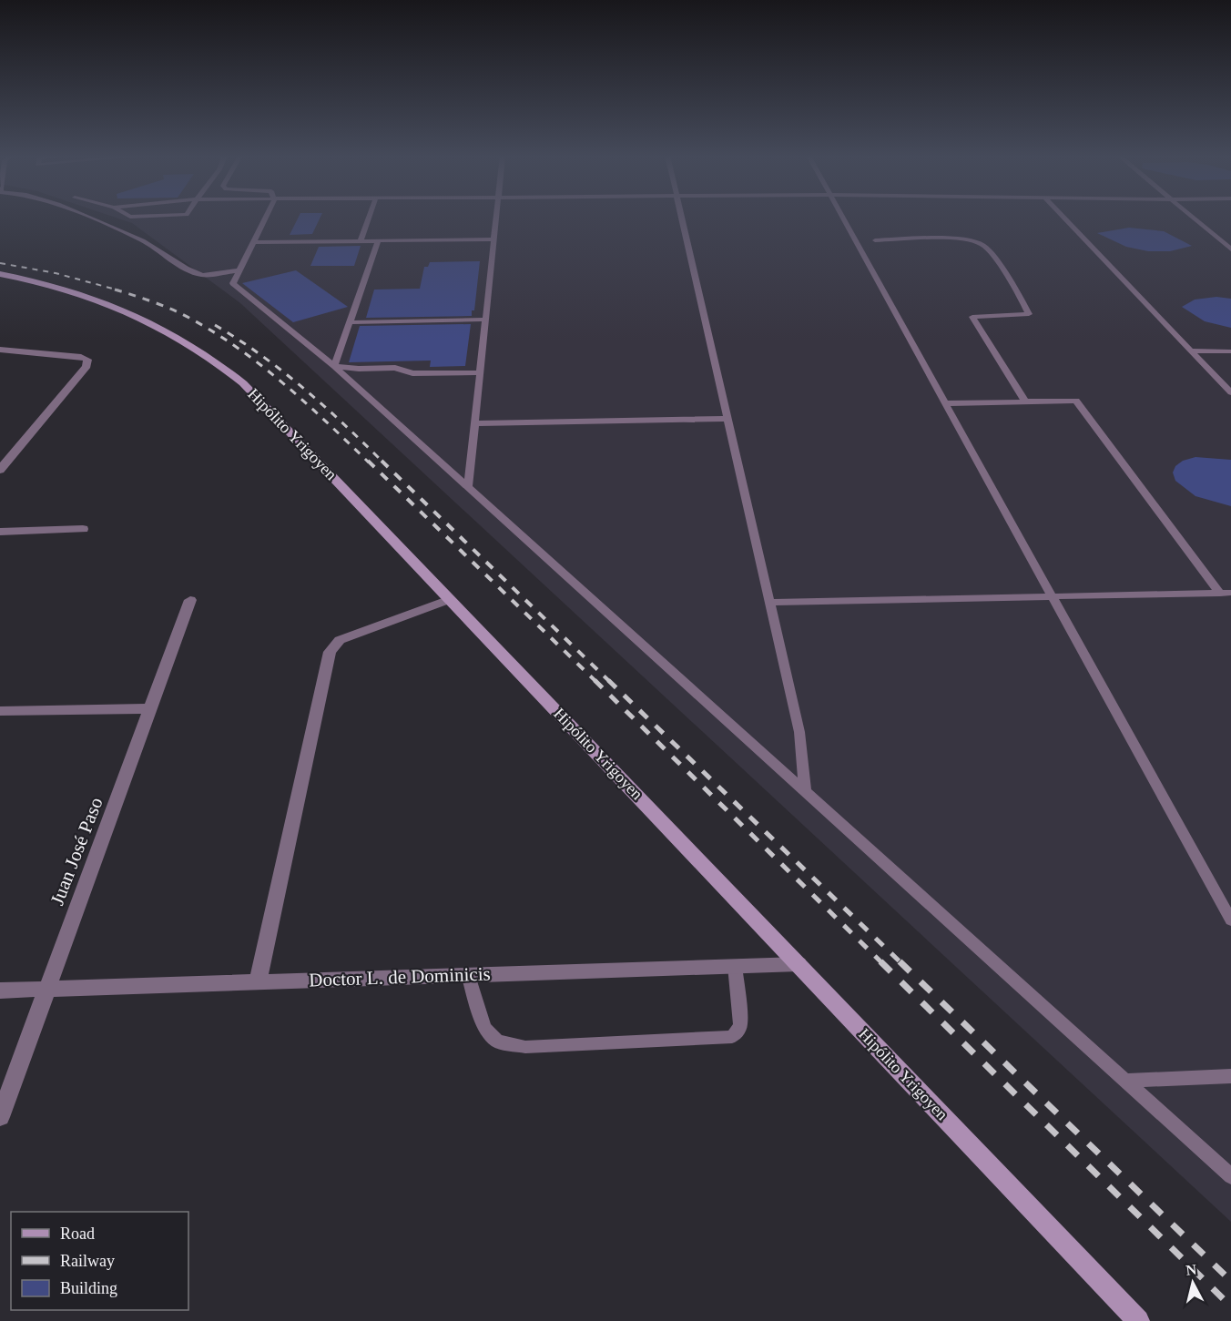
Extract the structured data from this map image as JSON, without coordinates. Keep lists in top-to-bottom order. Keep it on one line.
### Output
{"streets":{"street":["Hipólito Yrigoyen","Juan José Paso","Doctor L. de Dominicis"]},"crossings":[["Hipólito Yrigoyen","Doctor L. de Dominicis"],["Juan José Paso","Doctor L. de Dominicis"]],"legend":["Road","Railway","Building"],"north":"top"}
